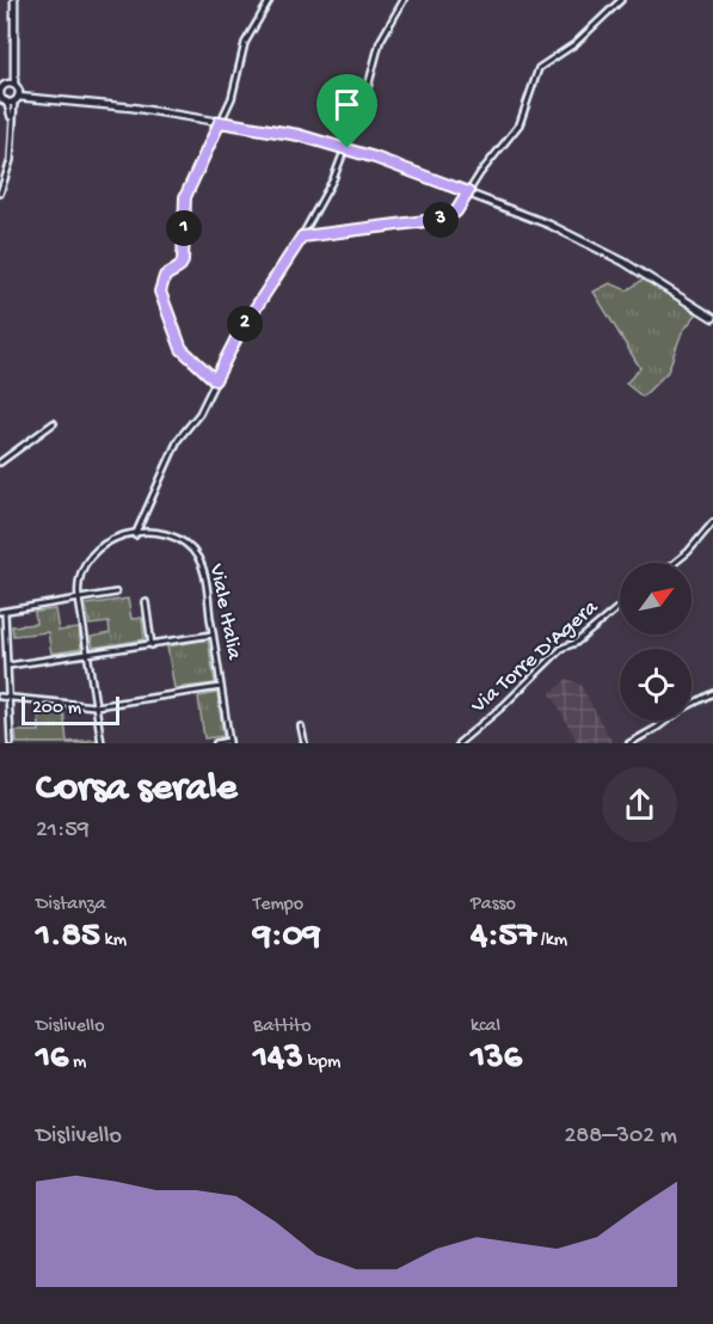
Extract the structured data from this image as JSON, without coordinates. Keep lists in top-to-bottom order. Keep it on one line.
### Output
{"streets":{"street":["Viale Italia","Via Torre D'Agera"]},"scale_bar":"200 m","north":"top right","page":{"pins":["3","1","2"],"scale":"200 m","heading":["Corsa serale","21:59"],"stats":[["Distanza","1.85 km"],["Tempo","9:09"],["Passo","4:57 /km"],["Dislivello","16 m"],["Battito","143 bpm"],["kcal","136"]],"chart":["Dislivello","288–302 m"]}}
